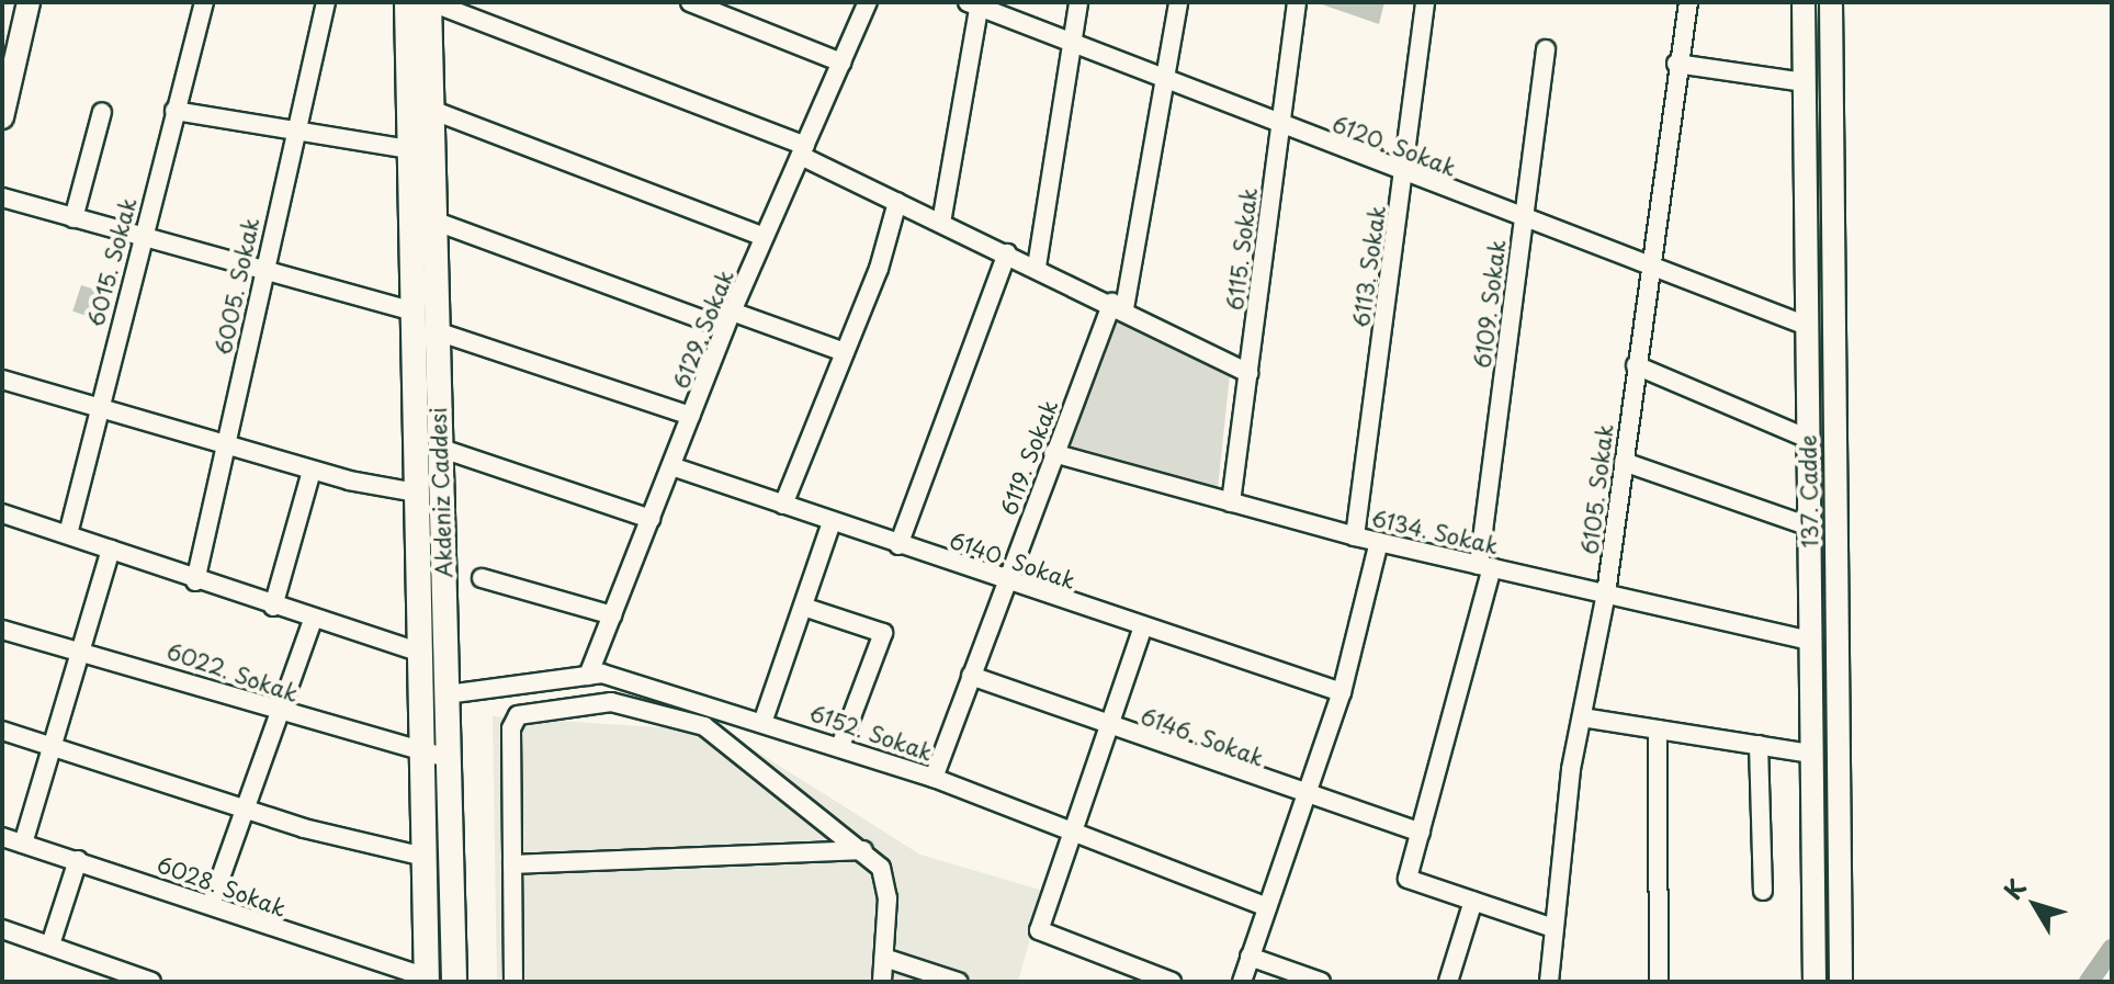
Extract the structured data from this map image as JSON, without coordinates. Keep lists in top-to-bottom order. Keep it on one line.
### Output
{"streets":{"main road":["Akdeniz Caddesi"],"street":["6120. Sokak","6115. Sokak","6015. Sokak","6113. Sokak","6005. Sokak","6109. Sokak","6129. Sokak","6119. Sokak","6105. Sokak","137. Cadde","6134. Sokak","6140. Sokak","6022. Sokak","6152. Sokak","6146. Sokak","6028. Sokak"]},"crossings":[["6120. Sokak","6115. Sokak"],["6120. Sokak","6113. Sokak"],["6120. Sokak","6109. Sokak"],["6120. Sokak","6119. Sokak"],["6120. Sokak","6105. Sokak"],["6120. Sokak","137. Cadde"],["6115. Sokak","6134. Sokak"],["6113. Sokak","6134. Sokak"],["6109. Sokak","6134. Sokak"],["6109. Sokak","6146. Sokak"],["6129. Sokak","6140. Sokak"],["6129. Sokak","6152. Sokak"],["6119. Sokak","6134. Sokak"],["6119. Sokak","6140. Sokak"],["6119. Sokak","6152. Sokak"],["6119. Sokak","6146. Sokak"],["6105. Sokak","6134. Sokak"],["137. Cadde","6134. Sokak"],["Akdeniz Caddesi","6022. Sokak"],["Akdeniz Caddesi","6152. Sokak"],["Akdeniz Caddesi","6028. Sokak"]],"north":"top left"}
